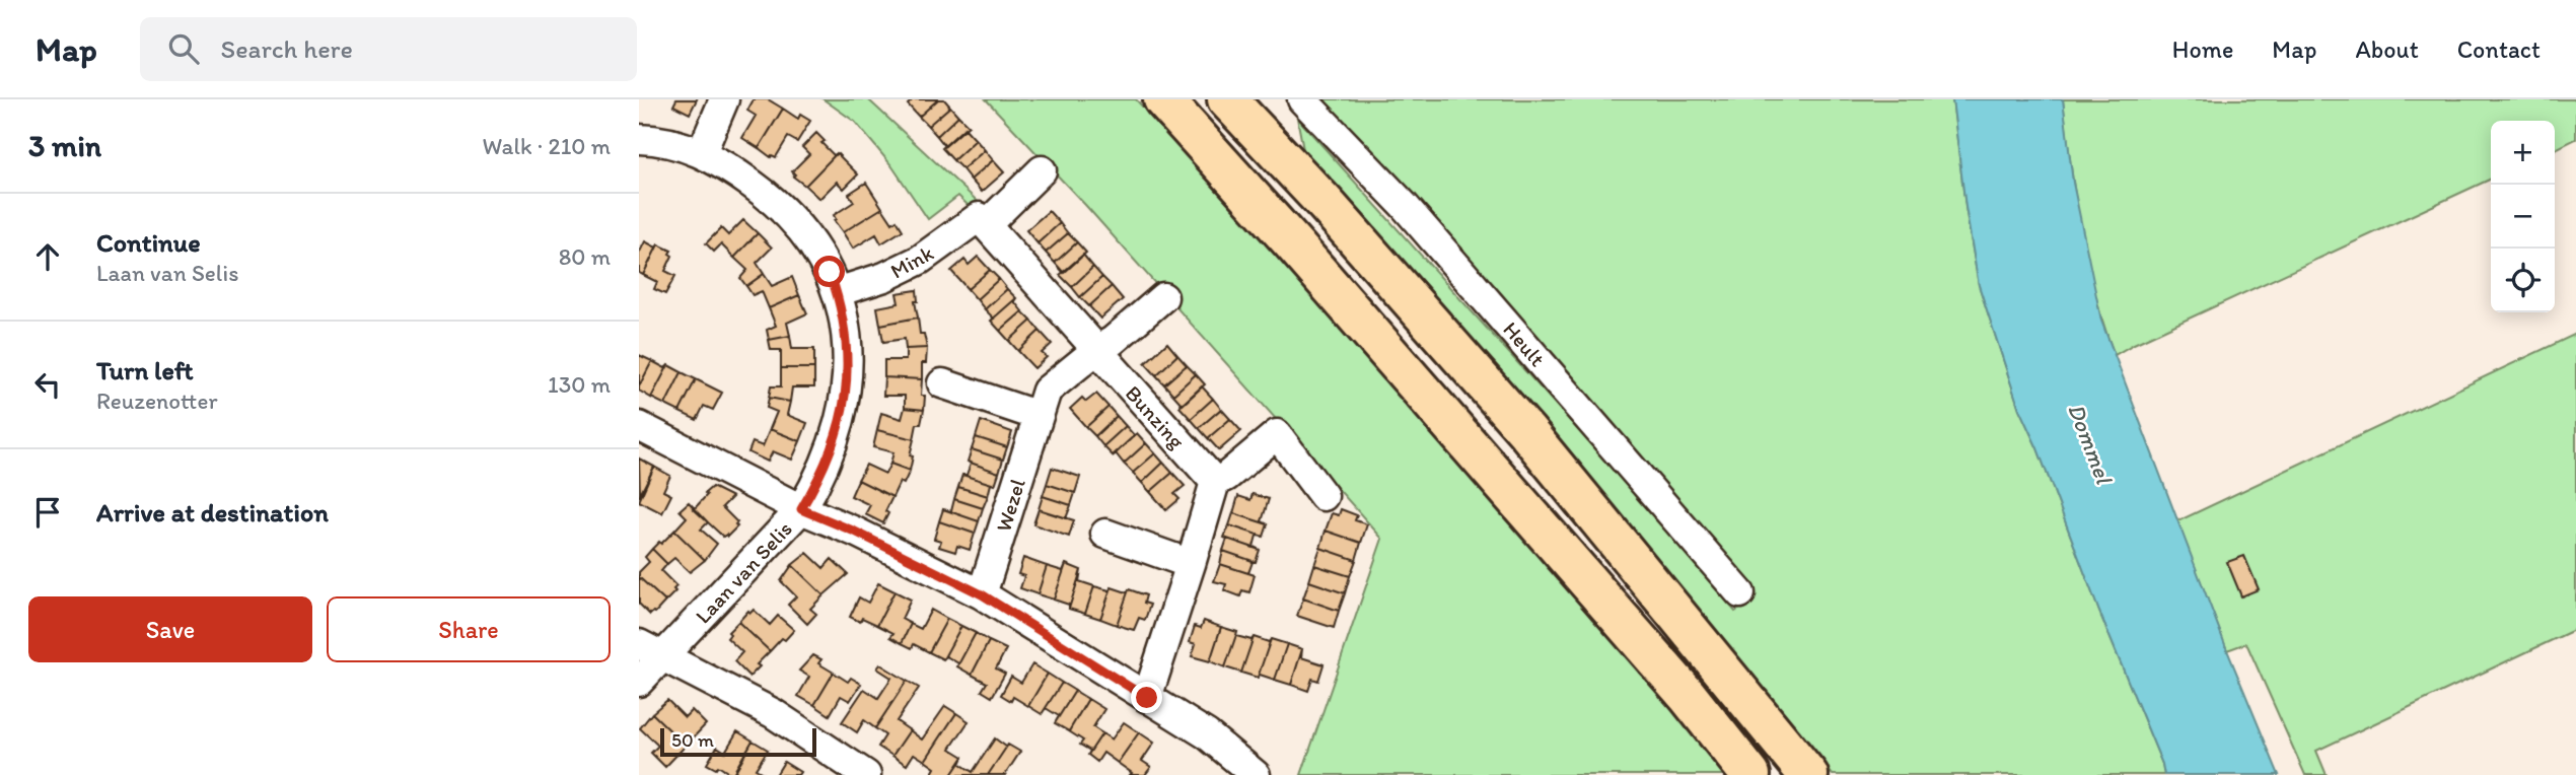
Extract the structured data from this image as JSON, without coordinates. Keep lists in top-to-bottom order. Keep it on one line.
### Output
{"streets":{"street":["Mink","Heult","Bunzing","Wezel","Laan van Selis"]},"crossings":[["Mink","Bunzing"],["Mink","Laan van Selis"],["Bunzing","Wezel"]],"water":["Dommel"],"scale_bar":"50 m","page":{"header":"Map","search":"Search here","nav":["Home","Map","About","Contact"],"heading":["3 min","Walk · 210 m"],"map_buttons":["+","−"],"list":[["Continue","Laan van Selis","80 m"],["Turn left","Reuzenotter","130 m"],"Arrive at destination"],"buttons":["Save","Share"],"scale":"50 m"}}
